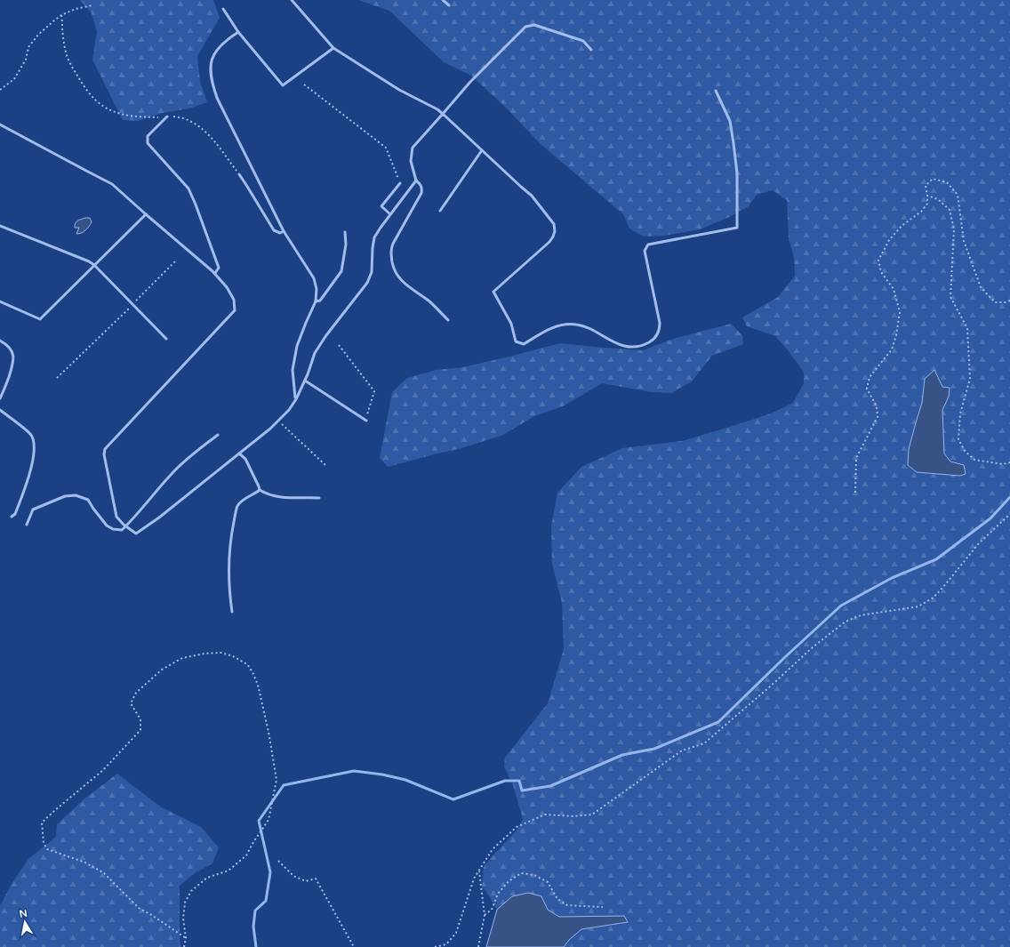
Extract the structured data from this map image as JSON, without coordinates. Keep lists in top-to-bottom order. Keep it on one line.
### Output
{"north":"top"}
